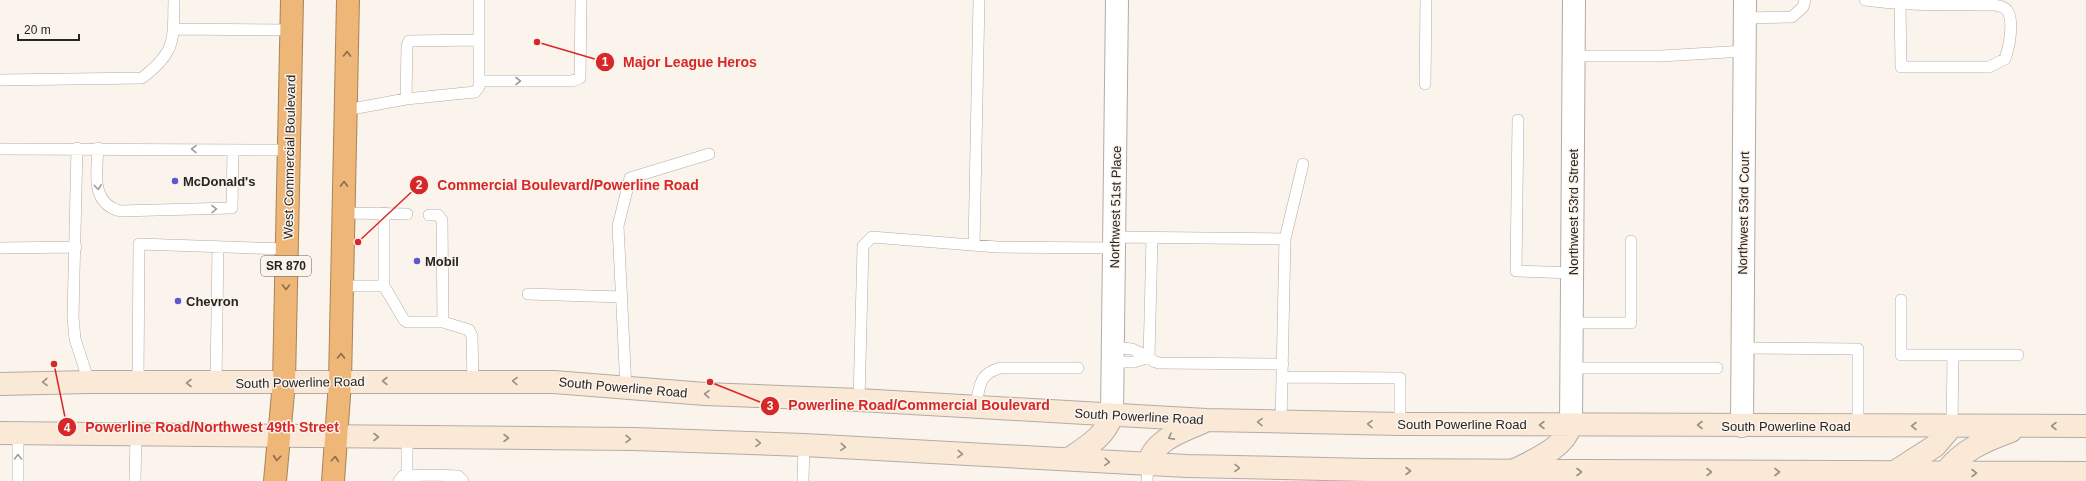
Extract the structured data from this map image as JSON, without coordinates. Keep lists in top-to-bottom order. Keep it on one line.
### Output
{"streets":{"highway":["West Commercial Boulevard","SR 870"],"main road":["South Powerline Road"],"street":["Northwest 51st Place","Northwest 53rd Street","Northwest 53rd Court"]},"crossings":[["West Commercial Boulevard","South Powerline Road"],["Northwest 51st Place","South Powerline Road"],["Northwest 53rd Street","South Powerline Road"],["Northwest 53rd Court","South Powerline Road"]],"places":["Major League Heros","McDonald's","Commercial Boulevard/Powerline Road","Mobil","Chevron","Powerline Road/Northwest 49th Street","Powerline Road/Commercial Boulevard"],"scale_bar":"20 m"}
